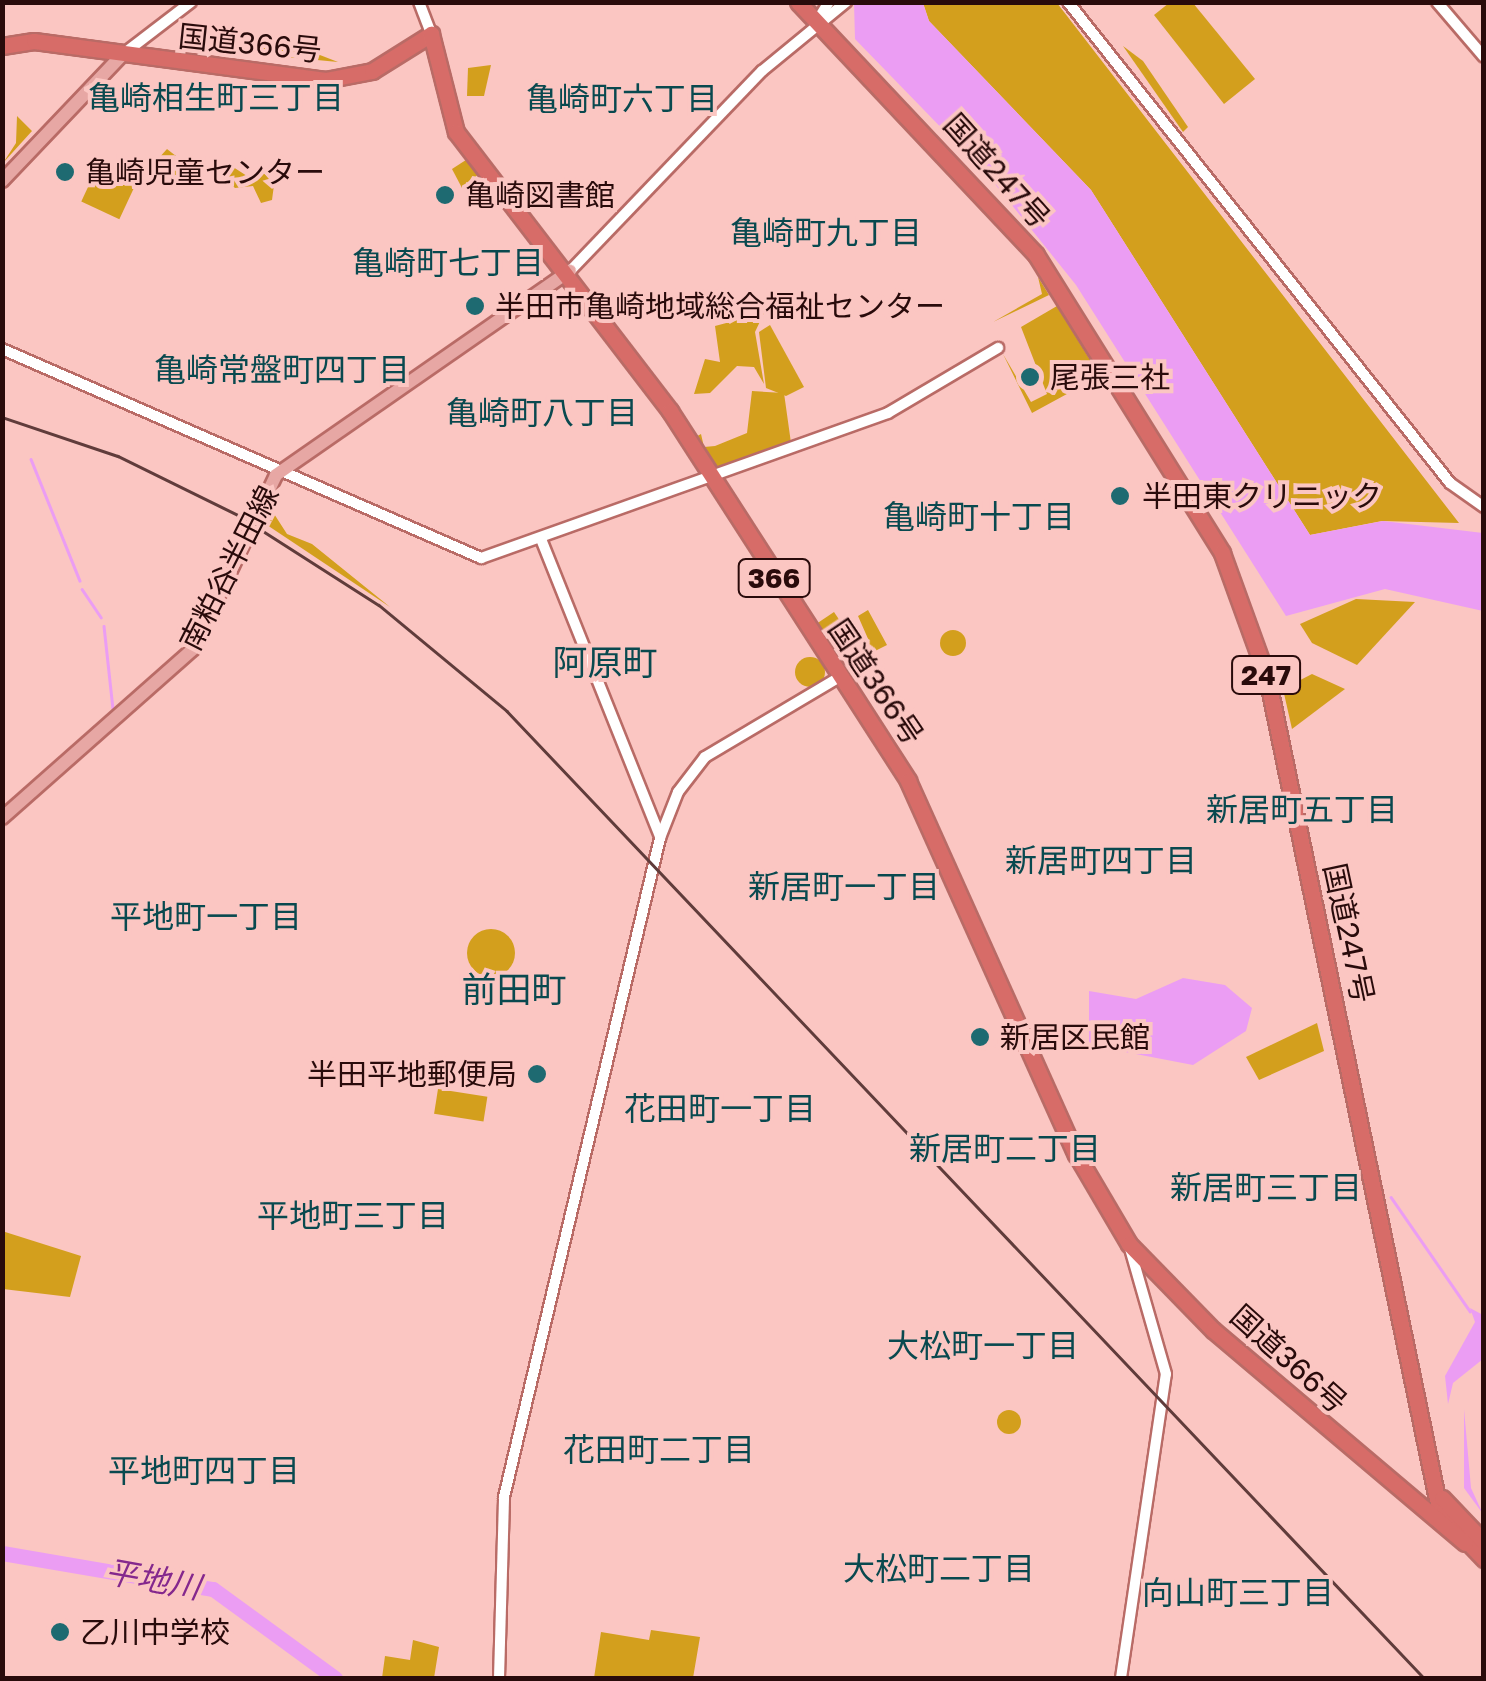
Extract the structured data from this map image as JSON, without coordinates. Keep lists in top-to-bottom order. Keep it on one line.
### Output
{"streets":{"highway":["国道366号","国道247号","366","247"],"main road":["南粕谷半田線"]},"crossings":[["国道366号","国道247号"],["国道366号","南粕谷半田線"]],"districts":["亀崎相生町三丁目","亀崎町六丁目","亀崎町九丁目","亀崎町七丁目","亀崎常盤町四丁目","亀崎町八丁目","亀崎町十丁目","阿原町","新居町五丁目","新居町四丁目","新居町一丁目","平地町一丁目","前田町","花田町一丁目","新居町二丁目","新居町三丁目","平地町三丁目","大松町一丁目","花田町二丁目","平地町四丁目","大松町二丁目","向山町三丁目"],"water":["平地川"],"places":["亀崎児童センター","亀崎図書館","半田市亀崎地域総合福祉センター","尾張三社","半田東クリニック","新居区民館","半田平地郵便局","乙川中学校"]}
